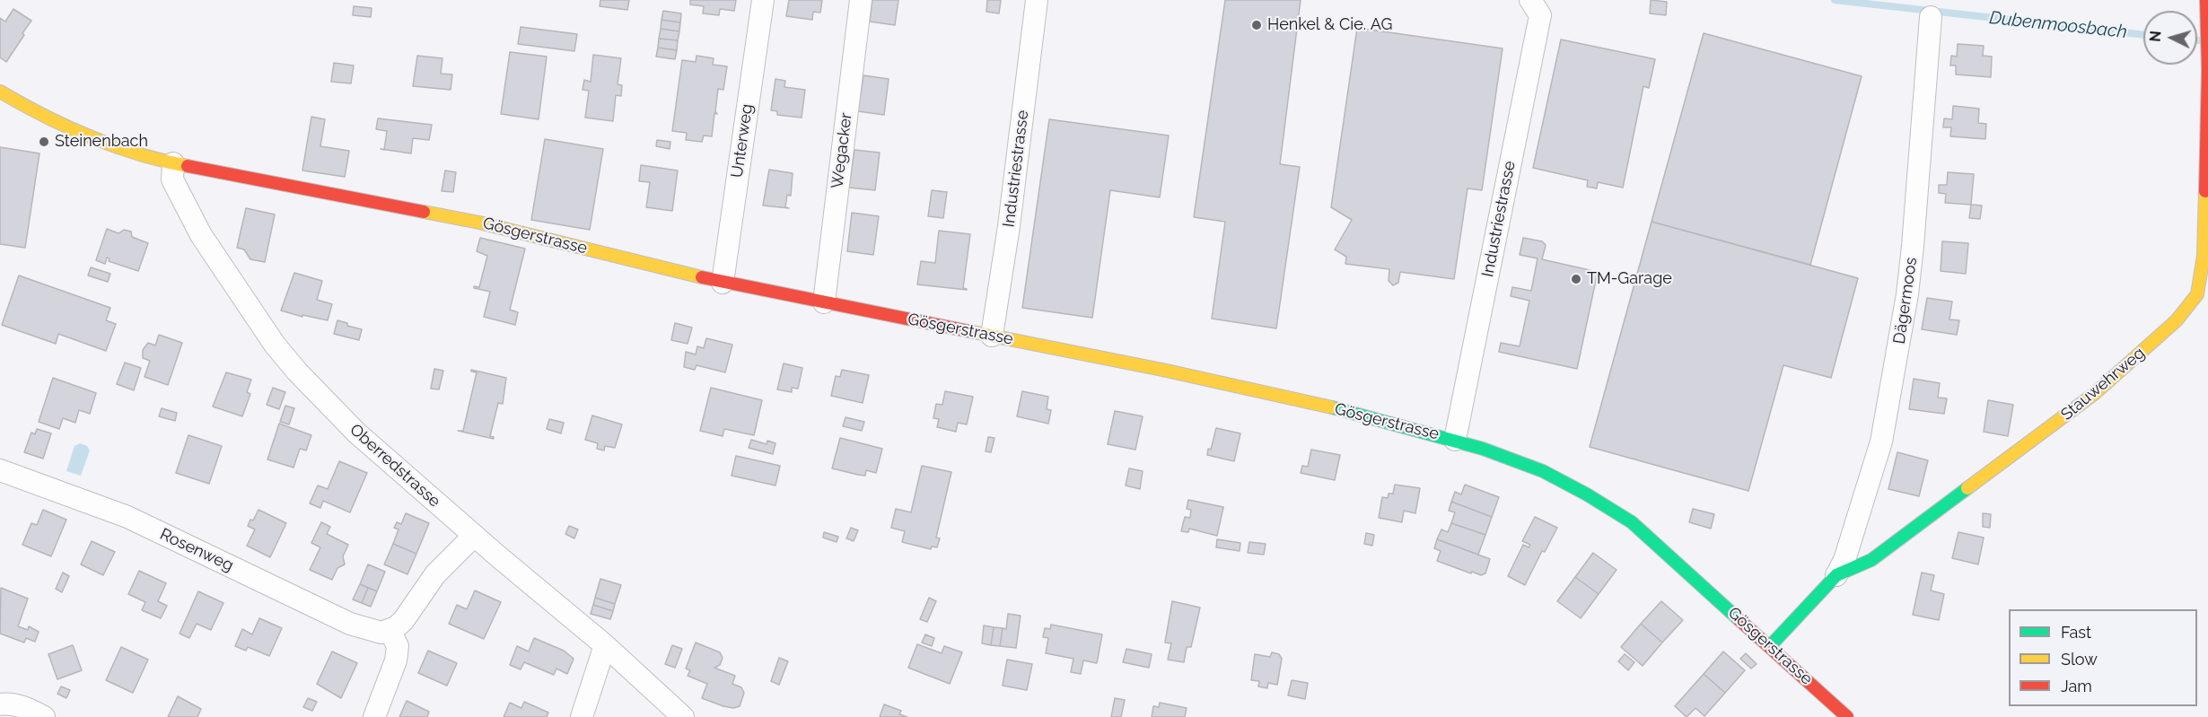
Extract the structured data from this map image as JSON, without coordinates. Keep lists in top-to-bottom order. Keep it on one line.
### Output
{"streets":{"main road":["Gösgerstrasse","Stauwehrweg"],"street":["Unterweg","Wegacker","Industriestrasse","Dägermoos","Oberredstrasse","Rosenweg"]},"crossings":[["Unterweg","Gösgerstrasse"],["Wegacker","Gösgerstrasse"],["Industriestrasse","Gösgerstrasse"],["Gösgerstrasse","Stauwehrweg"],["Gösgerstrasse","Oberredstrasse"],["Dägermoos","Stauwehrweg"]],"water":["Dubenmoosbach"],"places":["Henkel & Cie. AG","Steinenbach","TM-Garage"],"legend":["Fast","Slow","Jam"],"north":"left"}
